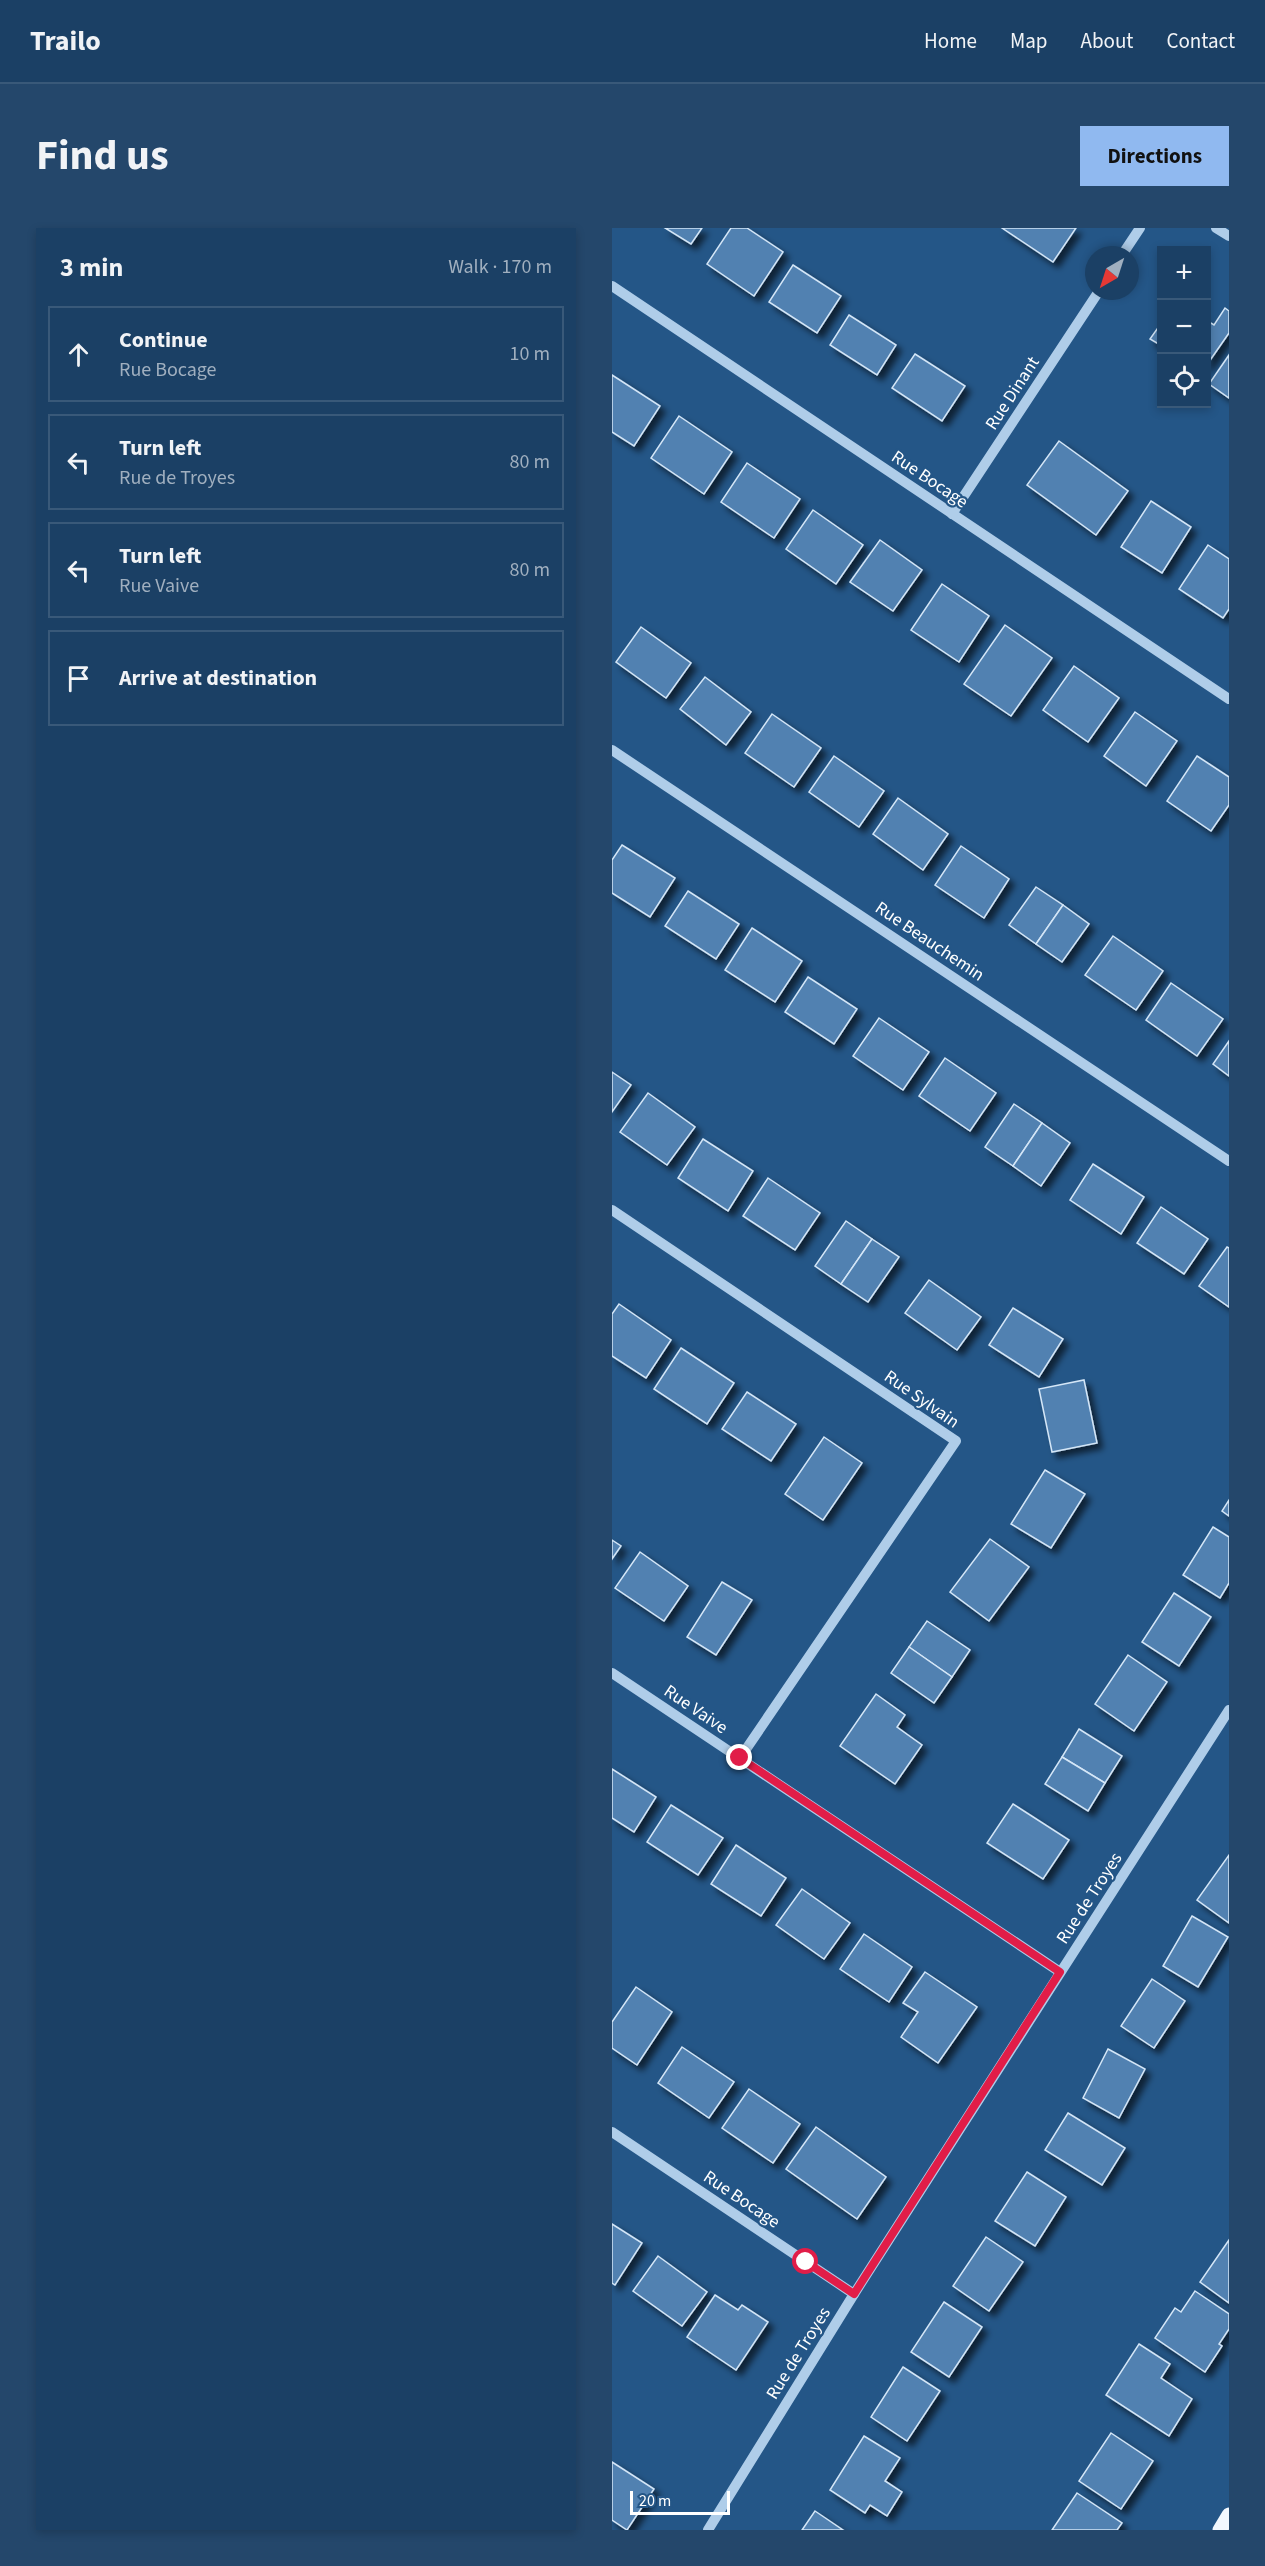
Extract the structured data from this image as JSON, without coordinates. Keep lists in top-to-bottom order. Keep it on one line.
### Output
{"streets":{"street":["Rue Dinant","Rue Bocage","Rue Beauchemin","Rue Sylvain","Rue Vaive","Rue de Troyes"]},"crossings":[["Rue Dinant","Rue Bocage"],["Rue Bocage","Rue de Troyes"],["Rue Sylvain","Rue Vaive"],["Rue Vaive","Rue de Troyes"]],"scale_bar":"20 m","north":"bottom left","page":{"header":"Trailo","nav":["Home","Map","About","Contact"],"title":"Find us","buttons":"Directions","heading":["3 min","Walk · 170 m"],"map_buttons":["+","−"],"list":[["Continue","Rue Bocage","10 m"],["Turn left","Rue de Troyes","80 m"],["Turn left","Rue Vaive","80 m"],"Arrive at destination"],"scale":"20 m"}}
